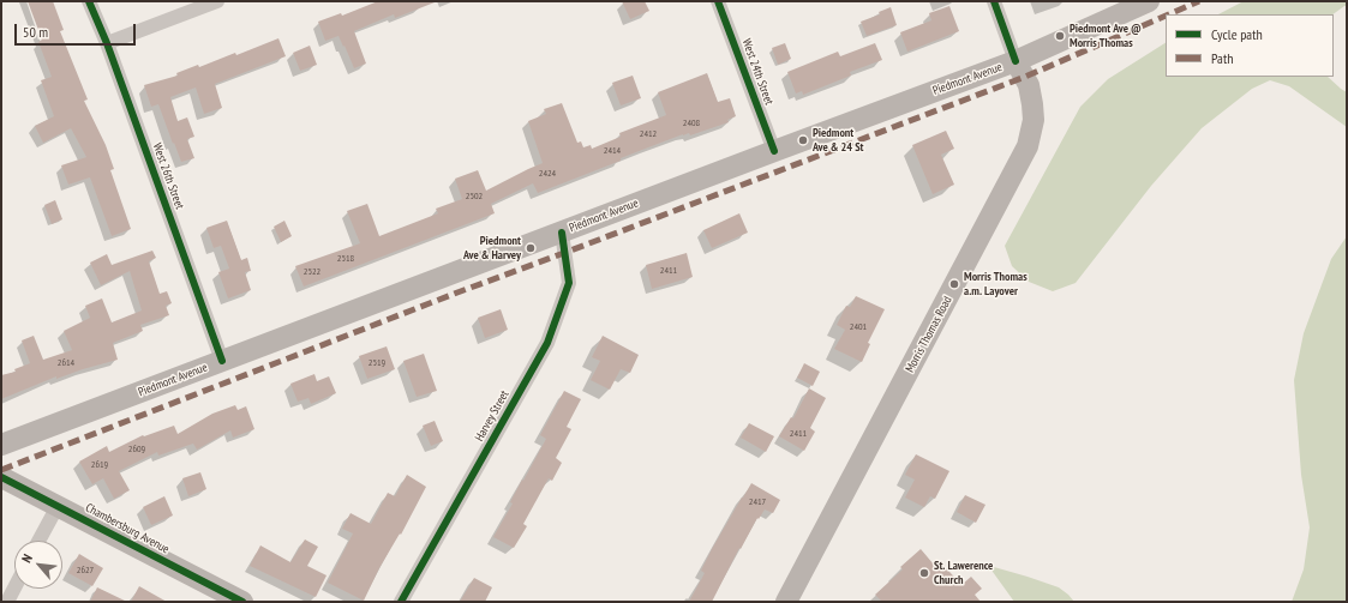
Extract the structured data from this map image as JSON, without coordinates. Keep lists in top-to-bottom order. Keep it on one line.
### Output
{"streets":{"main road":["Piedmont Avenue","Morris Thomas Road","Chambersburg Avenue"],"street":["West 24th Street","West 26th Street","Harvey Street"]},"crossings":[["West 24th Street","Piedmont Avenue"],["Piedmont Avenue","West 26th Street"],["Piedmont Avenue","Morris Thomas Road"],["Piedmont Avenue","Harvey Street"]],"places":["Piedmont Ave @ Morris Thomas","Piedmont Ave & 24 St","Piedmont Ave & Harvey","Morris Thomas a.m. Layover","St. Lawerence Church"],"house_numbers":["2408","2412","2414","2424","2502","2518","2411","2522","2401","2614","2519","2411","2609","2619","2417","2627"],"legend":["Cycle path","Path"],"scale_bar":"50 m","north":"top left"}
